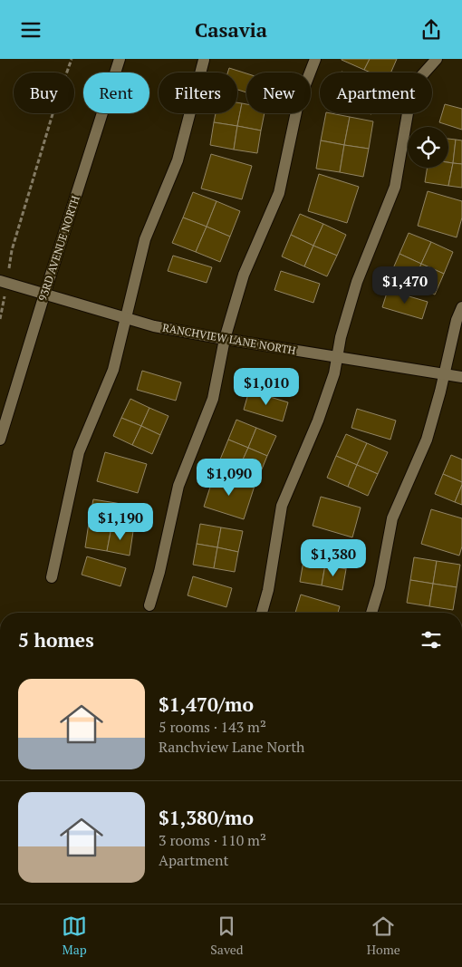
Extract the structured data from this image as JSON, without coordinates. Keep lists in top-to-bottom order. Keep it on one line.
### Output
{"streets":{"street":["93RD AVENUE NORTH","RANCHVIEW LANE NORTH"]},"crossings":[["93RD AVENUE NORTH","RANCHVIEW LANE NORTH"]],"page":{"header":"Casavia","chip":["Buy","Rent","Filters","New","Apartment"],"price":["$1,470","$1,010","$1,090","$1,190","$1,380"],"heading":"5 homes","list":[{"name":"$1,470/mo","note":"5 rooms · 143 m² · Ranchview Lane North"},{"name":"$1,380/mo","note":"3 rooms · 110 m² · Apartment"}],"tabs":["Map","Saved","Home"]}}
